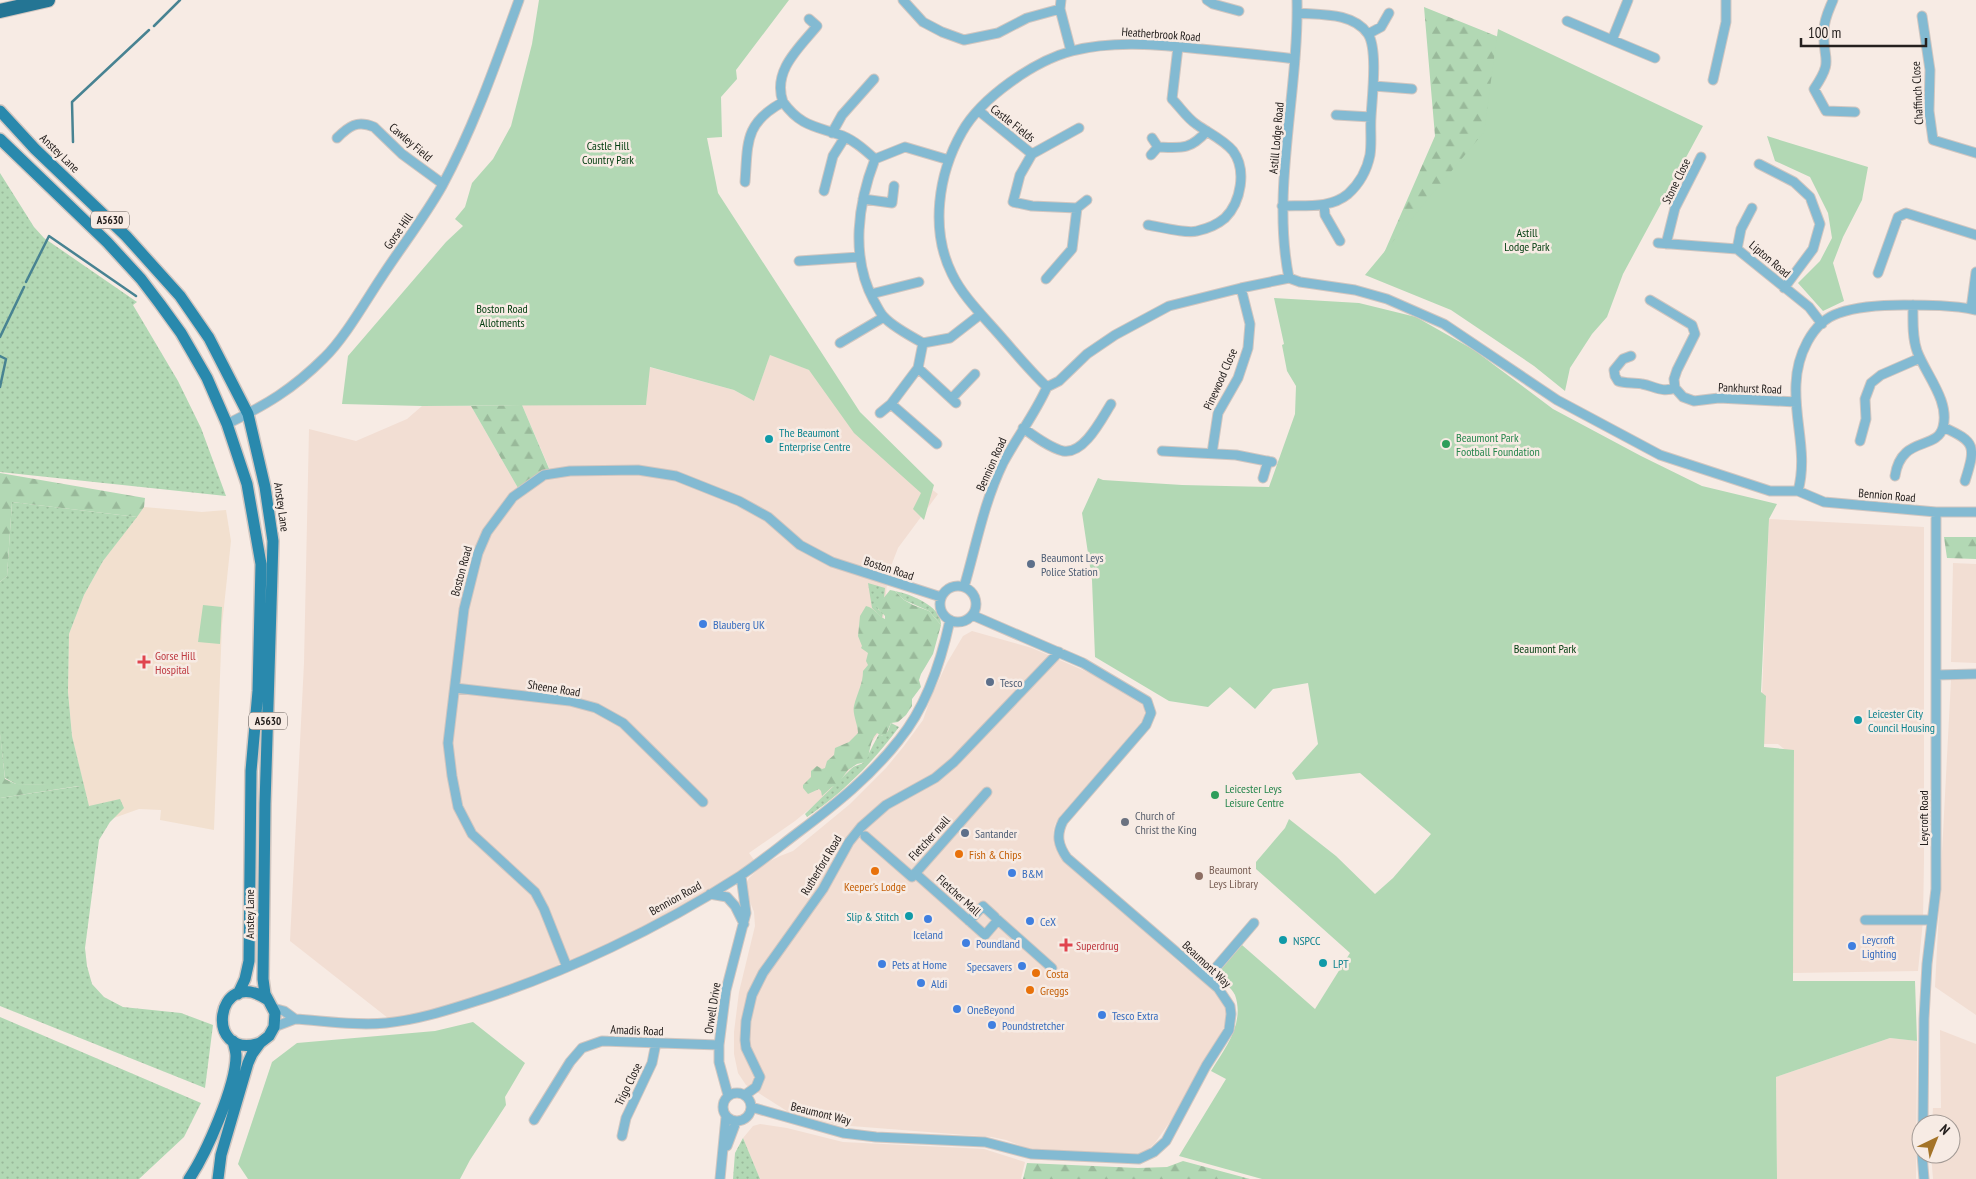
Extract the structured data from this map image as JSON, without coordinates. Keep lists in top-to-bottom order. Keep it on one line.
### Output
{"streets":{"main road":["Anstey Lane","A5630"],"street":["Heatherbrook Road","Chaffinch Close","Castle Fields","Astill Lodge Road","Cawley Field","Stone Close","Gorse Hill","Lipton Road","Pinewood Close","Pankhurst Road","Bennion Road","Boston Road","Sheene Road","Leycroft Road","Fletcher mall","Rutherford Road","Fletcher Mall","Beaumont Way","Orwell Drive","Amadis Road","Trigo Close"]},"crossings":[["Heatherbrook Road","Castle Fields"],["Heatherbrook Road","Astill Lodge Road"],["Heatherbrook Road","Bennion Road"],["Cawley Field","Gorse Hill"],["Anstey Lane","A5630"],["Anstey Lane","Gorse Hill"],["Anstey Lane","Bennion Road"],["Stone Close","Lipton Road"],["A5630","Gorse Hill"],["A5630","Bennion Road"],["Bennion Road","Boston Road"],["Bennion Road","Leycroft Road"],["Bennion Road","Beaumont Way"],["Bennion Road","Orwell Drive"],["Boston Road","Sheene Road"],["Boston Road","Beaumont Way"],["Fletcher mall","Fletcher Mall"],["Rutherford Road","Beaumont Way"],["Rutherford Road","Orwell Drive"],["Beaumont Way","Orwell Drive"],["Orwell Drive","Amadis Road"],["Amadis Road","Trigo Close"]],"parks":["Castle Hill Country Park","Astill Lodge Park","Boston Road Allotments","Beaumont Park"],"places":{"other":["The Beaumont Enterprise Centre","Beaumont Park Football Foundation","Beaumont Leys Police Station","Blauberg UK","Tesco","Leicester City Council Housing","Leicester Leys Leisure Centre","Church of Christ the King","Santander","Fish & Chips","Keeper's Lodge","B&M","Beaumont Leys Library","Slip & Stitch","Iceland","CeX","NSPCC","Poundland","Leycroft Lighting","LPT","Pets at Home","Specsavers","Costa","Aldi","Greggs","OneBeyond","Tesco Extra","Poundstretcher"],"health":["Gorse Hill Hospital","Superdrug"]},"scale_bar":"100 m","north":"top right"}
